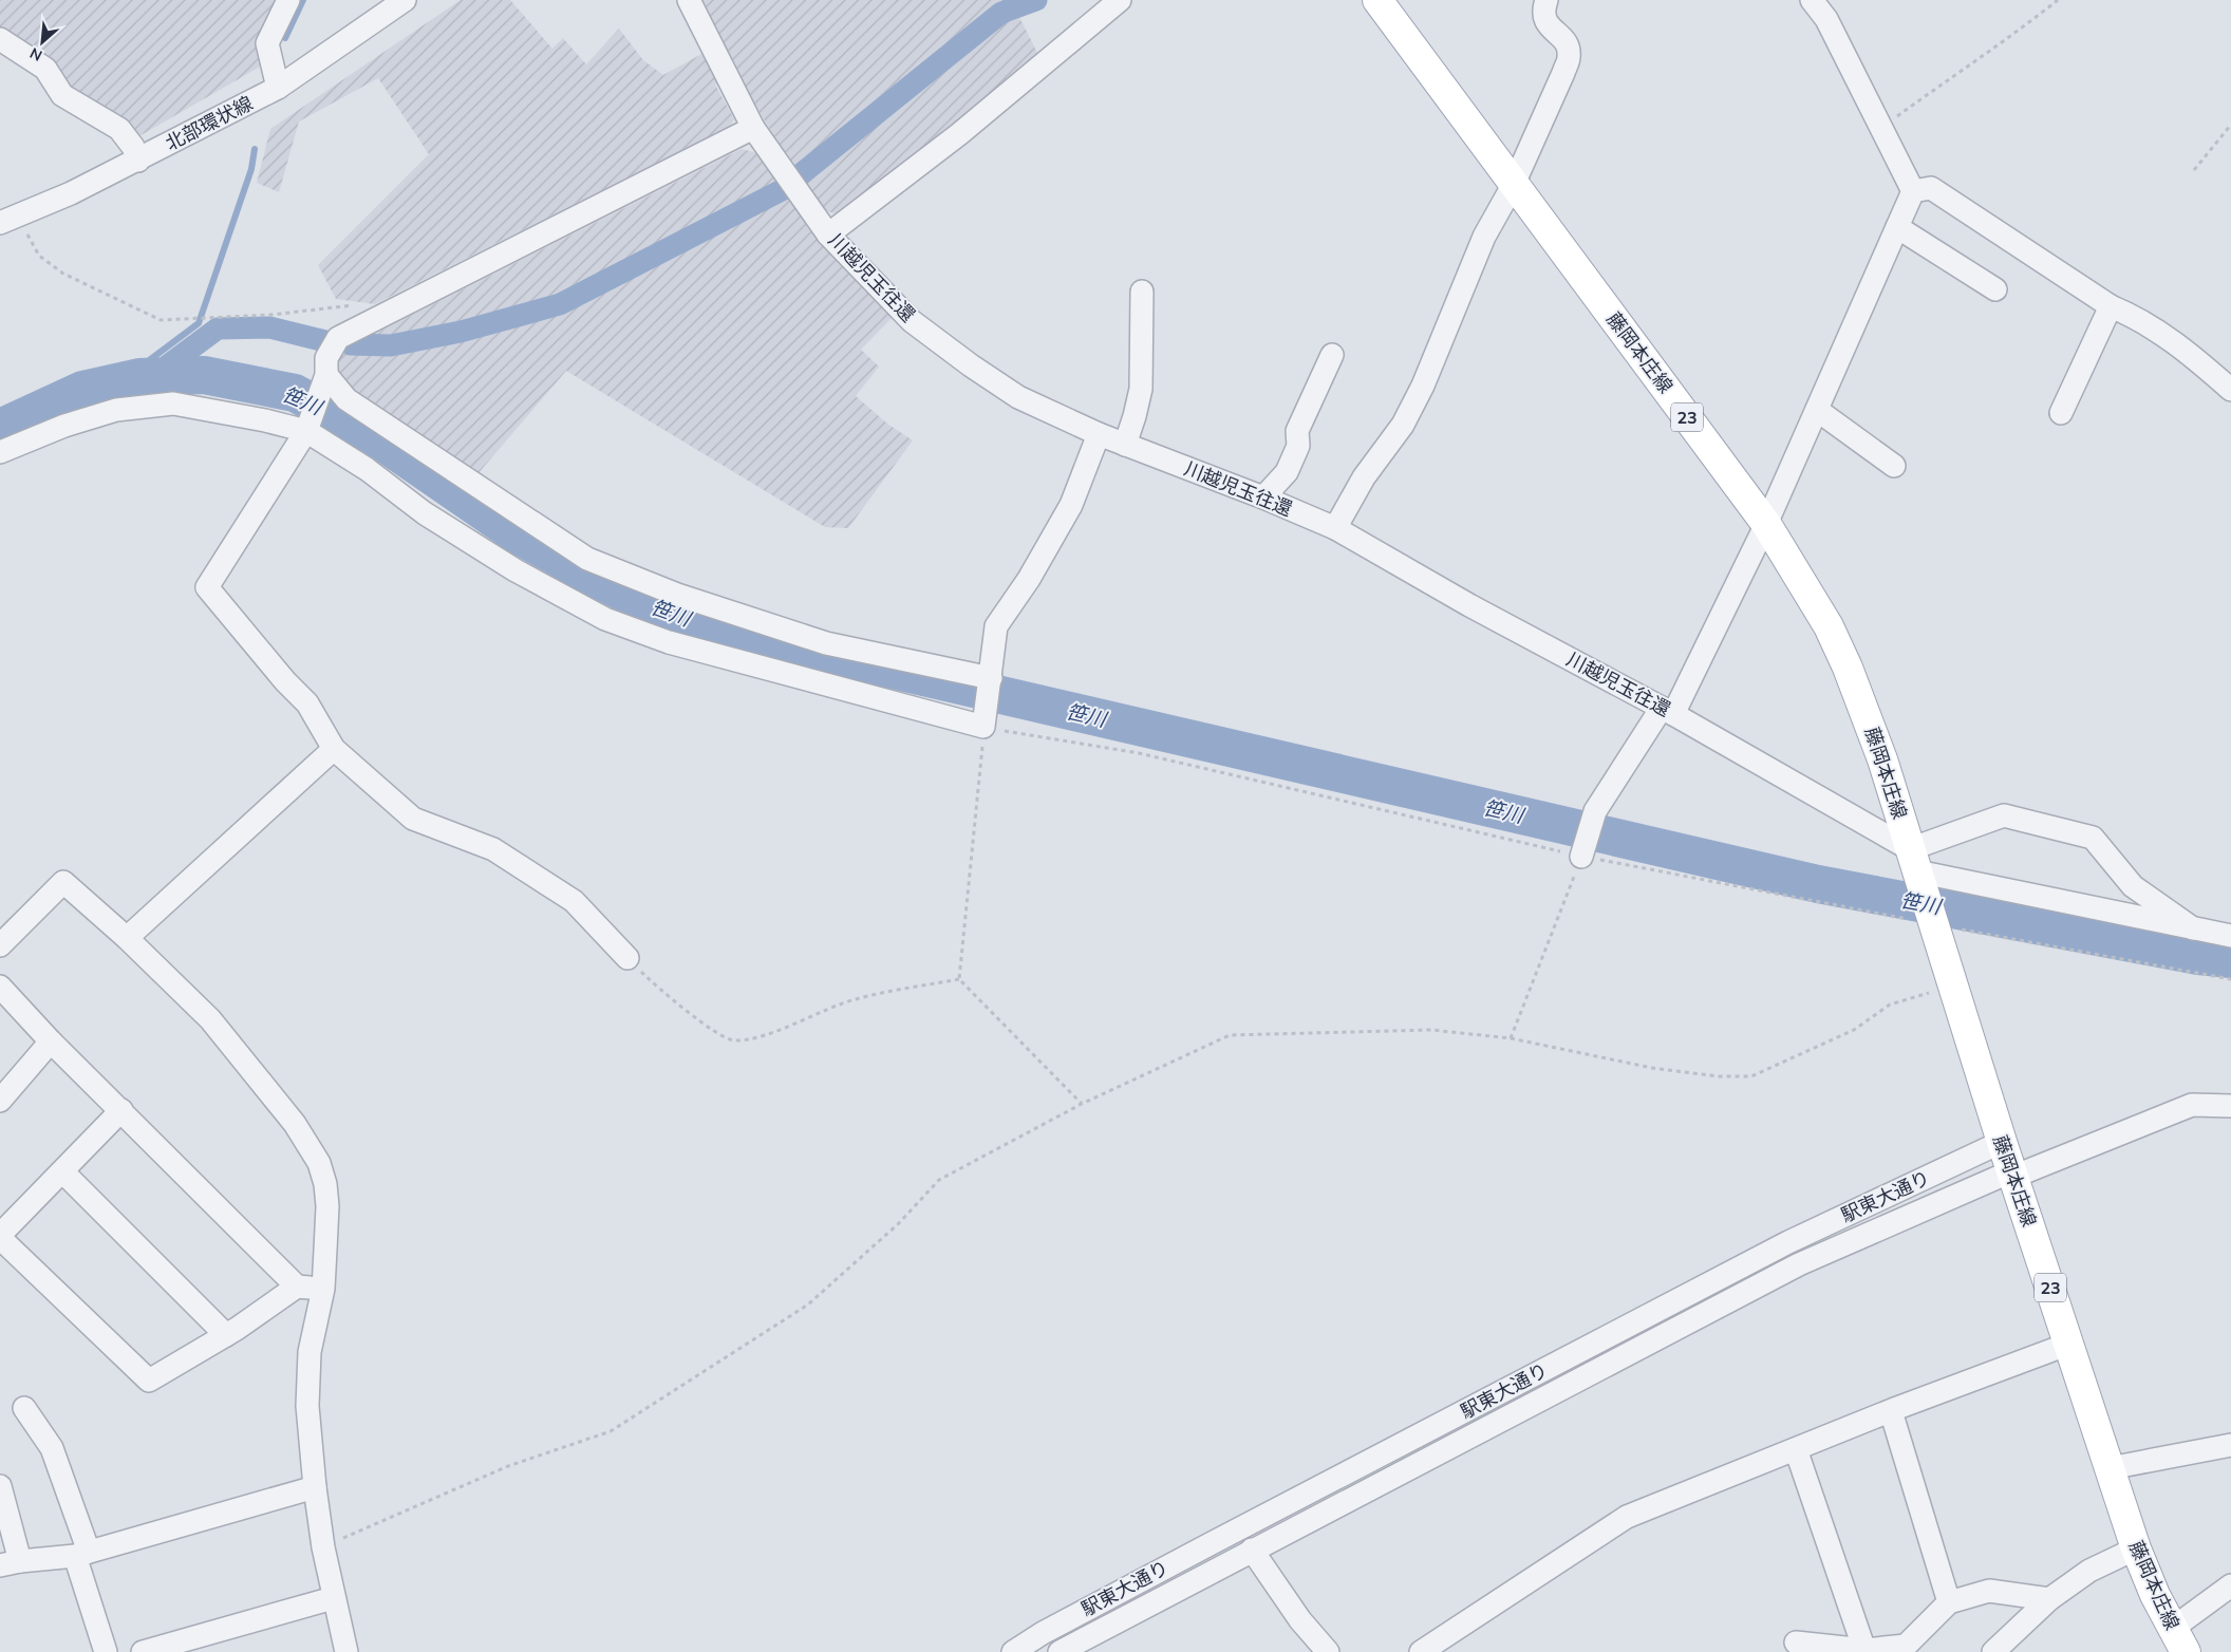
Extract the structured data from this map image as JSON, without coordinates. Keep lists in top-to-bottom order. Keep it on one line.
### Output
{"streets":{"main road":["藤岡本庄線","23"],"street":["北部環状線","川越児玉往還","駅東大通り"]},"crossings":[["川越児玉往還","藤岡本庄線"],["藤岡本庄線","駅東大通り"]],"water":["笹川"],"north":"bottom left"}
